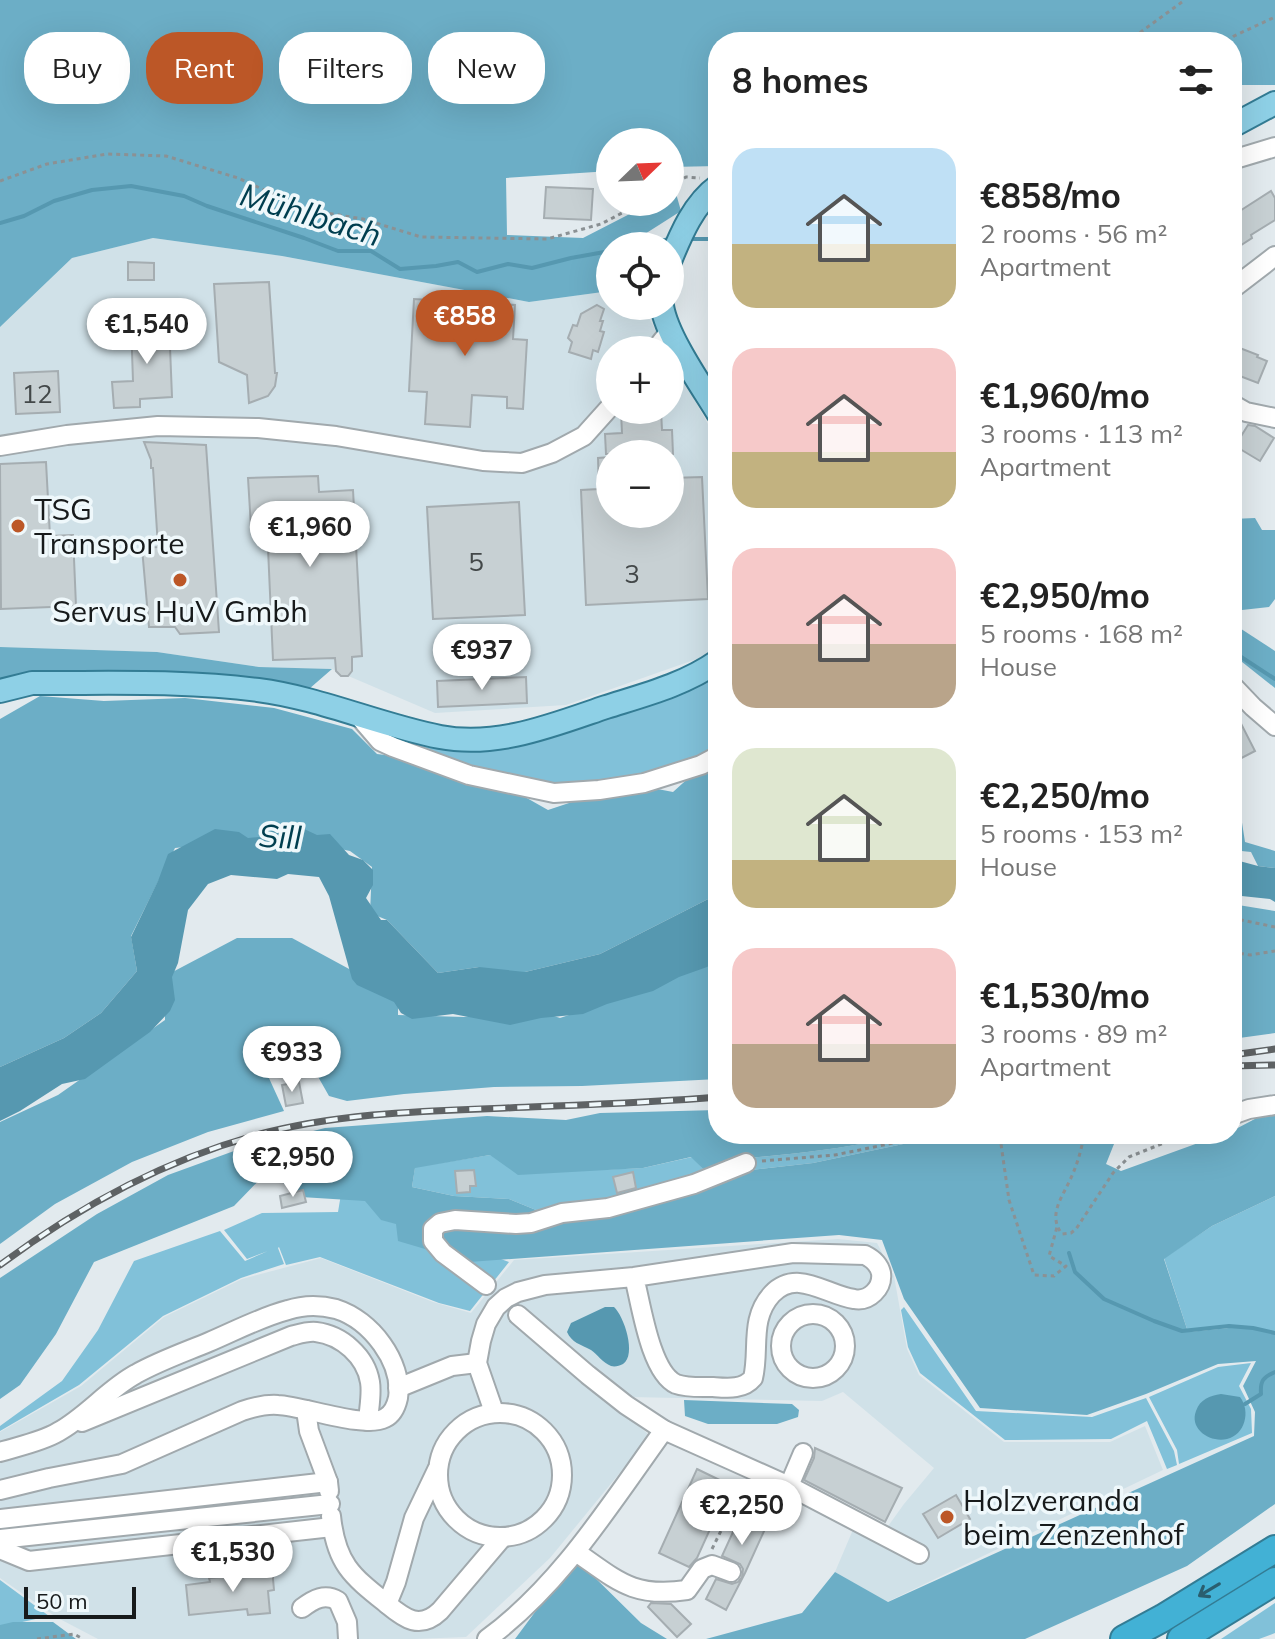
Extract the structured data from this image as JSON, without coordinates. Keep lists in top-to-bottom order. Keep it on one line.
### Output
{"water":["Mühlbach","Sill"],"places":["TSG Transporte","Servus HuV Gmbh","Holzveranda beim Zenzenhof"],"house_numbers":["12","5","3"],"scale_bar":"50 m","north":"top right","page":{"chip":["Buy","Rent","Filters","New"],"heading":"8 homes","map_buttons":["+","−"],"list":[{"name":"€858/mo","note":"2 rooms · 56 m² · Apartment"},{"name":"€1,960/mo","note":"3 rooms · 113 m² · Apartment"},{"name":"€2,950/mo","note":"5 rooms · 168 m² · House"},{"name":"€2,250/mo","note":"5 rooms · 153 m² · House"},{"name":"€1,530/mo","note":"3 rooms · 89 m² · Apartment"}],"price":["€858","€1,540","€1,960","€937","€933","€2,950","€2,250","€1,530"],"scale":"50 m"}}
